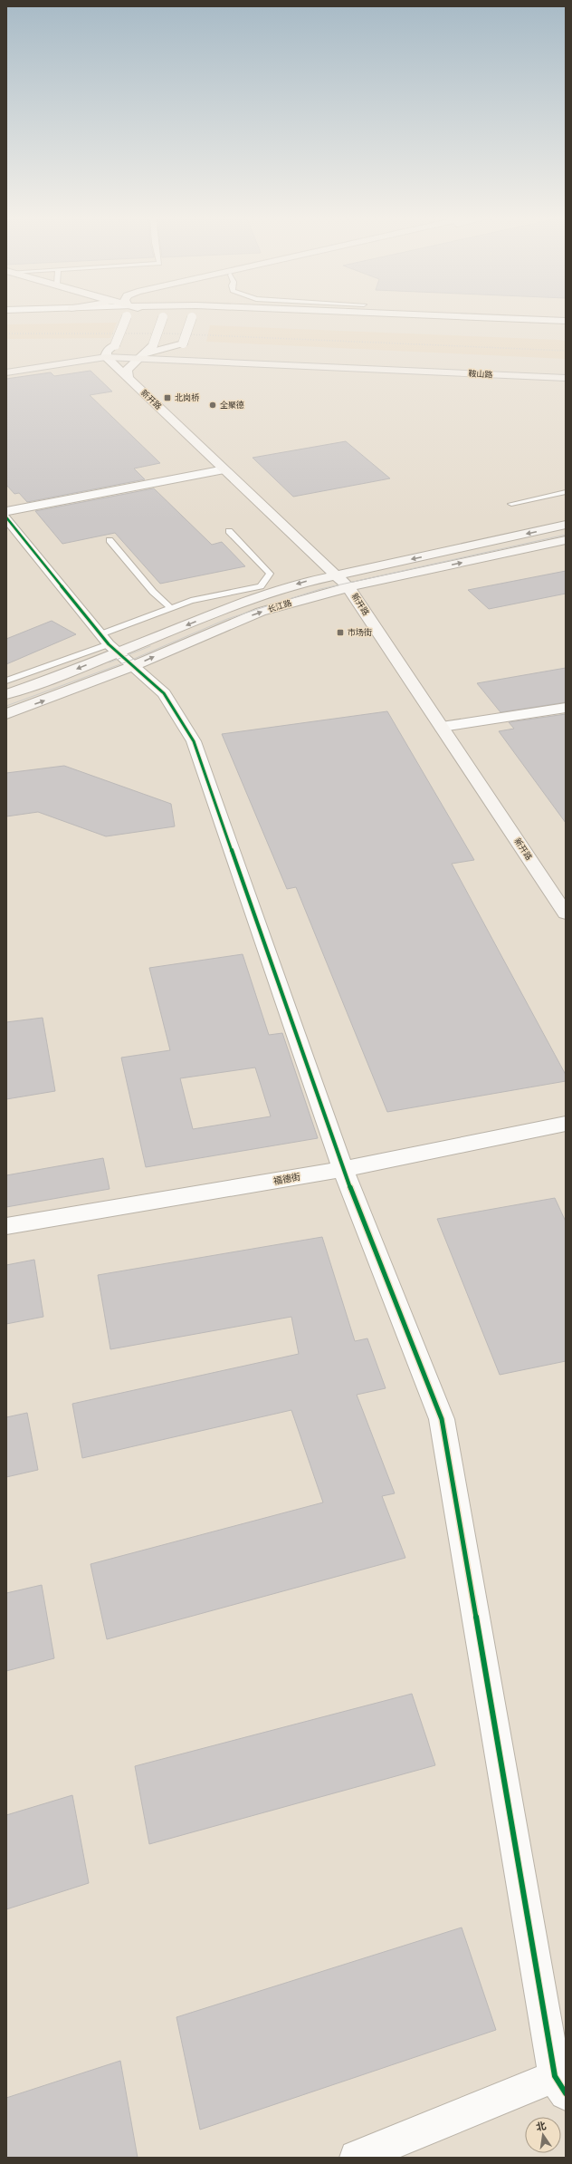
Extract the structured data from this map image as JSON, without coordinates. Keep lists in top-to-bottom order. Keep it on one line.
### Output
{"streets":{"main road":["鞍山路","新开路","长江路"],"street":["福德街"]},"crossings":[["鞍山路","新开路"],["新开路","长江路"]],"places":{"transit":["北岗桥","市场街"],"other":["全聚德"]},"north":"top"}
